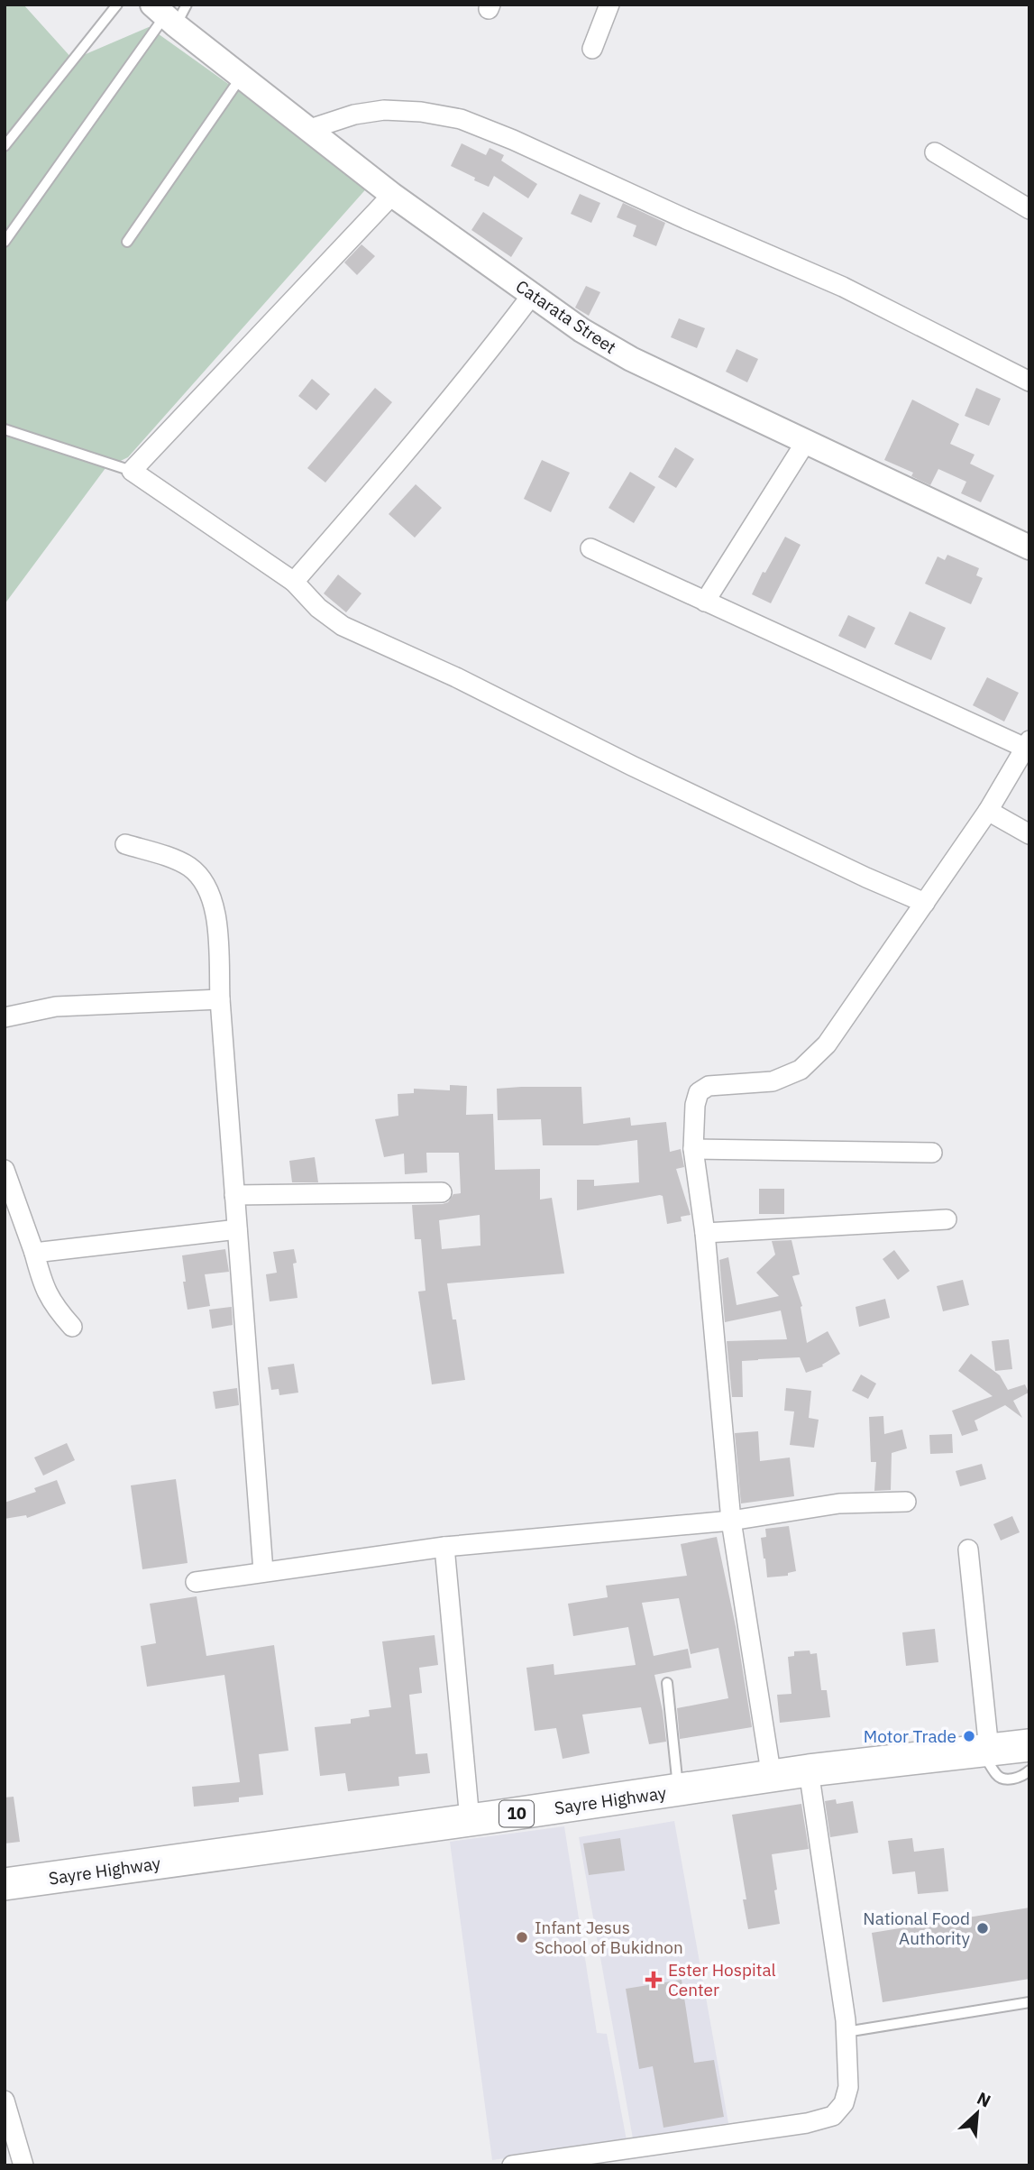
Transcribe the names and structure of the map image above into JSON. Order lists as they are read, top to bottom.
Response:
{
  "streets": {
    "highway": ["Sayre Highway", "10"],
    "street": ["Catarata Street"]
  },
  "places": {
    "other": ["Motor Trade", "National Food Authority", "Infant Jesus School of Bukidnon"],
    "health": ["Ester Hospital Center"]
  },
  "north": "top right"
}
